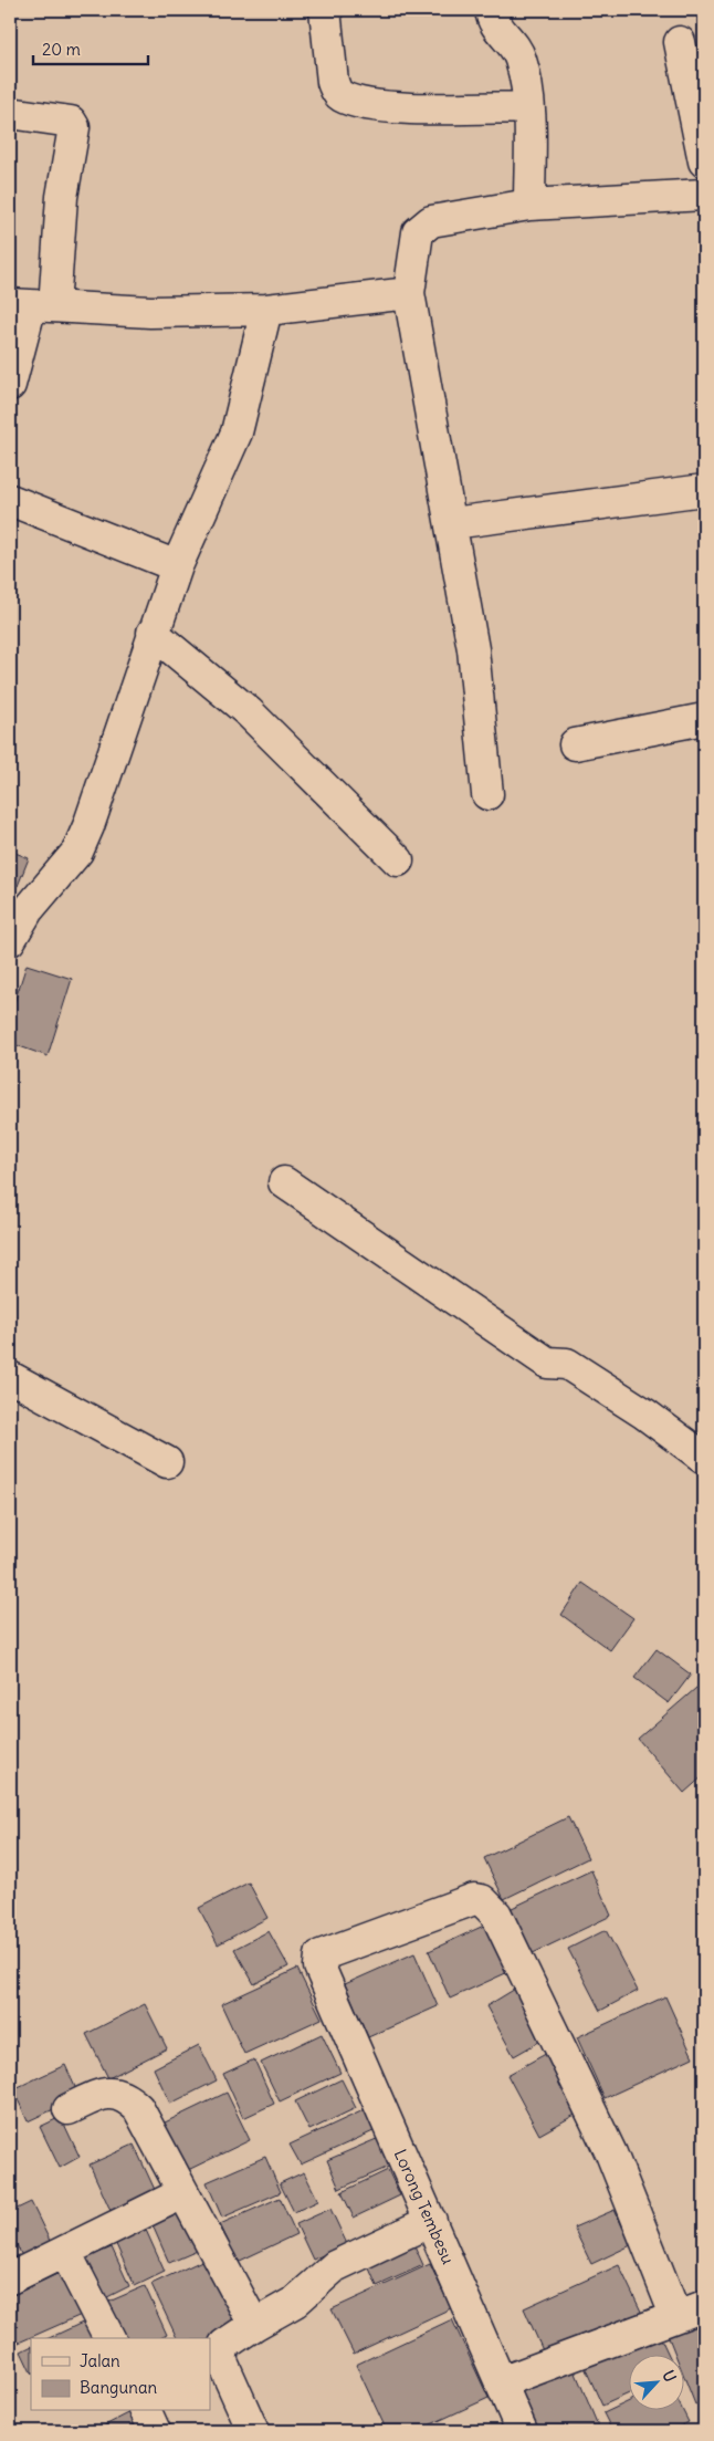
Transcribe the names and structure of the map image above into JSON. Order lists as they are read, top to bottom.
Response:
{
  "streets": {
    "street": ["Lorong Tembesu"]
  },
  "legend": ["Jalan", "Bangunan"],
  "scale_bar": "20 m",
  "north": "top right"
}
